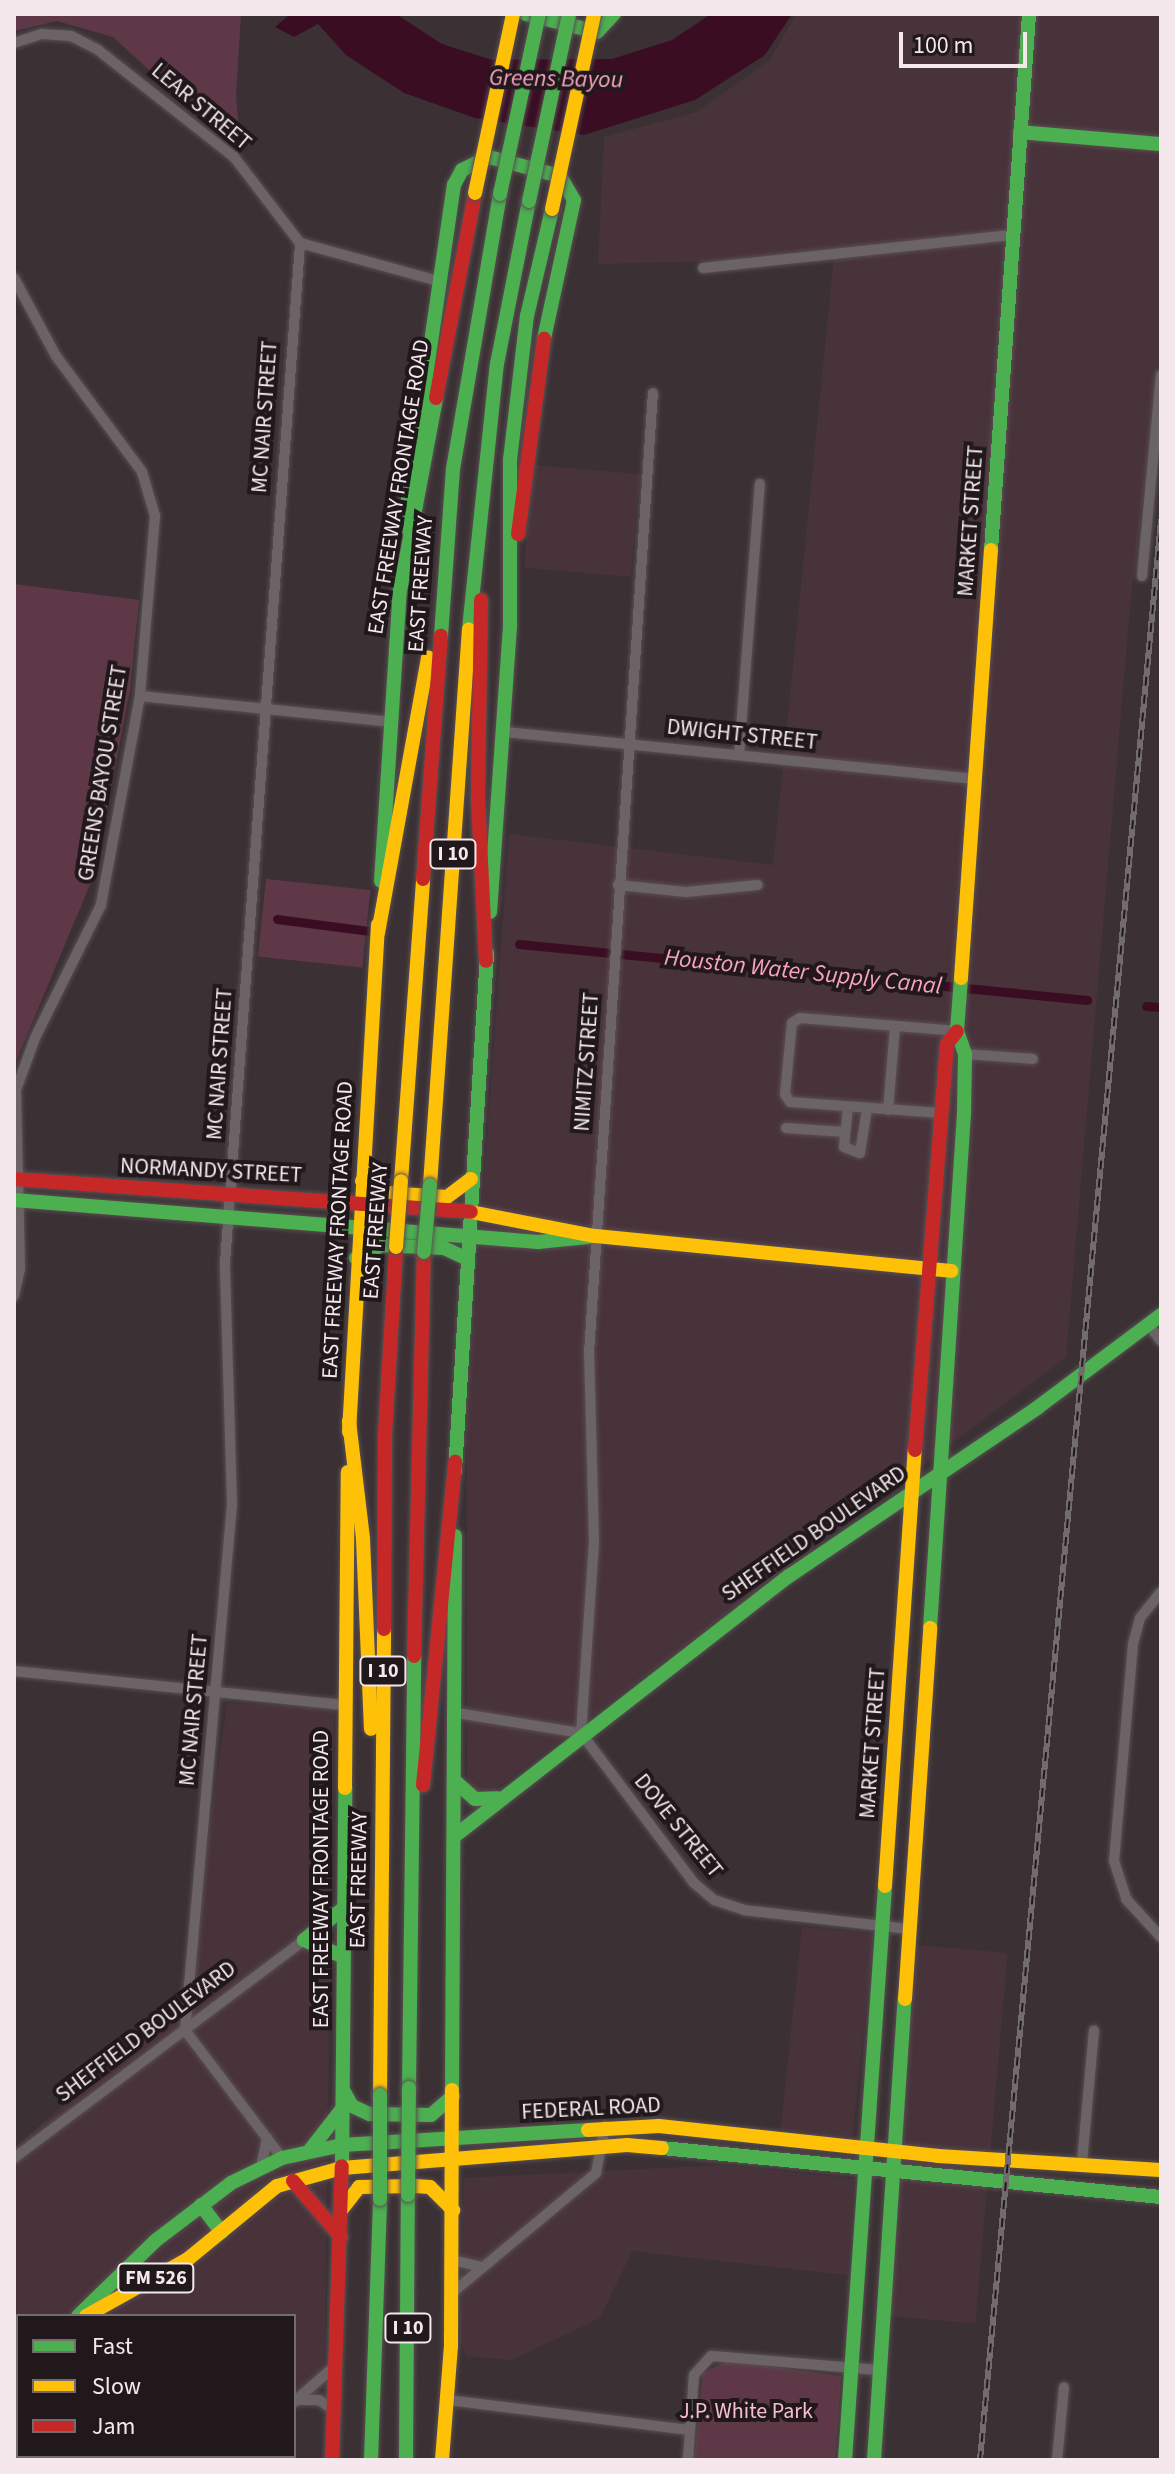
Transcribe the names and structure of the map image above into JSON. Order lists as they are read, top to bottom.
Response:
{
  "streets": {
    "main road": [
      "EAST FREEWAY FRONTAGE ROAD",
      "MARKET STREET",
      "EAST FREEWAY",
      "I 10",
      "NORMANDY STREET",
      "SHEFFIELD BOULEVARD",
      "FEDERAL ROAD",
      "FM 526"
    ],
    "street": [
      "LEAR STREET",
      "MC NAIR STREET",
      "DWIGHT STREET",
      "GREENS BAYOU STREET",
      "NIMITZ STREET",
      "DOVE STREET"
    ]
  },
  "crossings": [
    ["LEAR STREET", "MC NAIR STREET"],
    ["MC NAIR STREET", "NORMANDY STREET"],
    ["MC NAIR STREET", "SHEFFIELD BOULEVARD"],
    ["EAST FREEWAY FRONTAGE ROAD", "NORMANDY STREET"],
    ["EAST FREEWAY FRONTAGE ROAD", "SHEFFIELD BOULEVARD"],
    ["EAST FREEWAY FRONTAGE ROAD", "FEDERAL ROAD"],
    ["MARKET STREET", "DWIGHT STREET"],
    ["MARKET STREET", "NORMANDY STREET"],
    ["MARKET STREET", "SHEFFIELD BOULEVARD"],
    ["MARKET STREET", "DOVE STREET"],
    ["MARKET STREET", "FEDERAL ROAD"],
    ["DWIGHT STREET", "NIMITZ STREET"],
    ["GREENS BAYOU STREET", "NORMANDY STREET"],
    ["NIMITZ STREET", "NORMANDY STREET"],
    ["NIMITZ STREET", "SHEFFIELD BOULEVARD"],
    ["NIMITZ STREET", "DOVE STREET"],
    ["SHEFFIELD BOULEVARD", "DOVE STREET"]
  ],
  "water": ["Greens Bayou", "Houston Water Supply Canal"],
  "parks": ["J.P. White Park"],
  "legend": ["Fast", "Slow", "Jam"],
  "scale_bar": "100 m"
}
